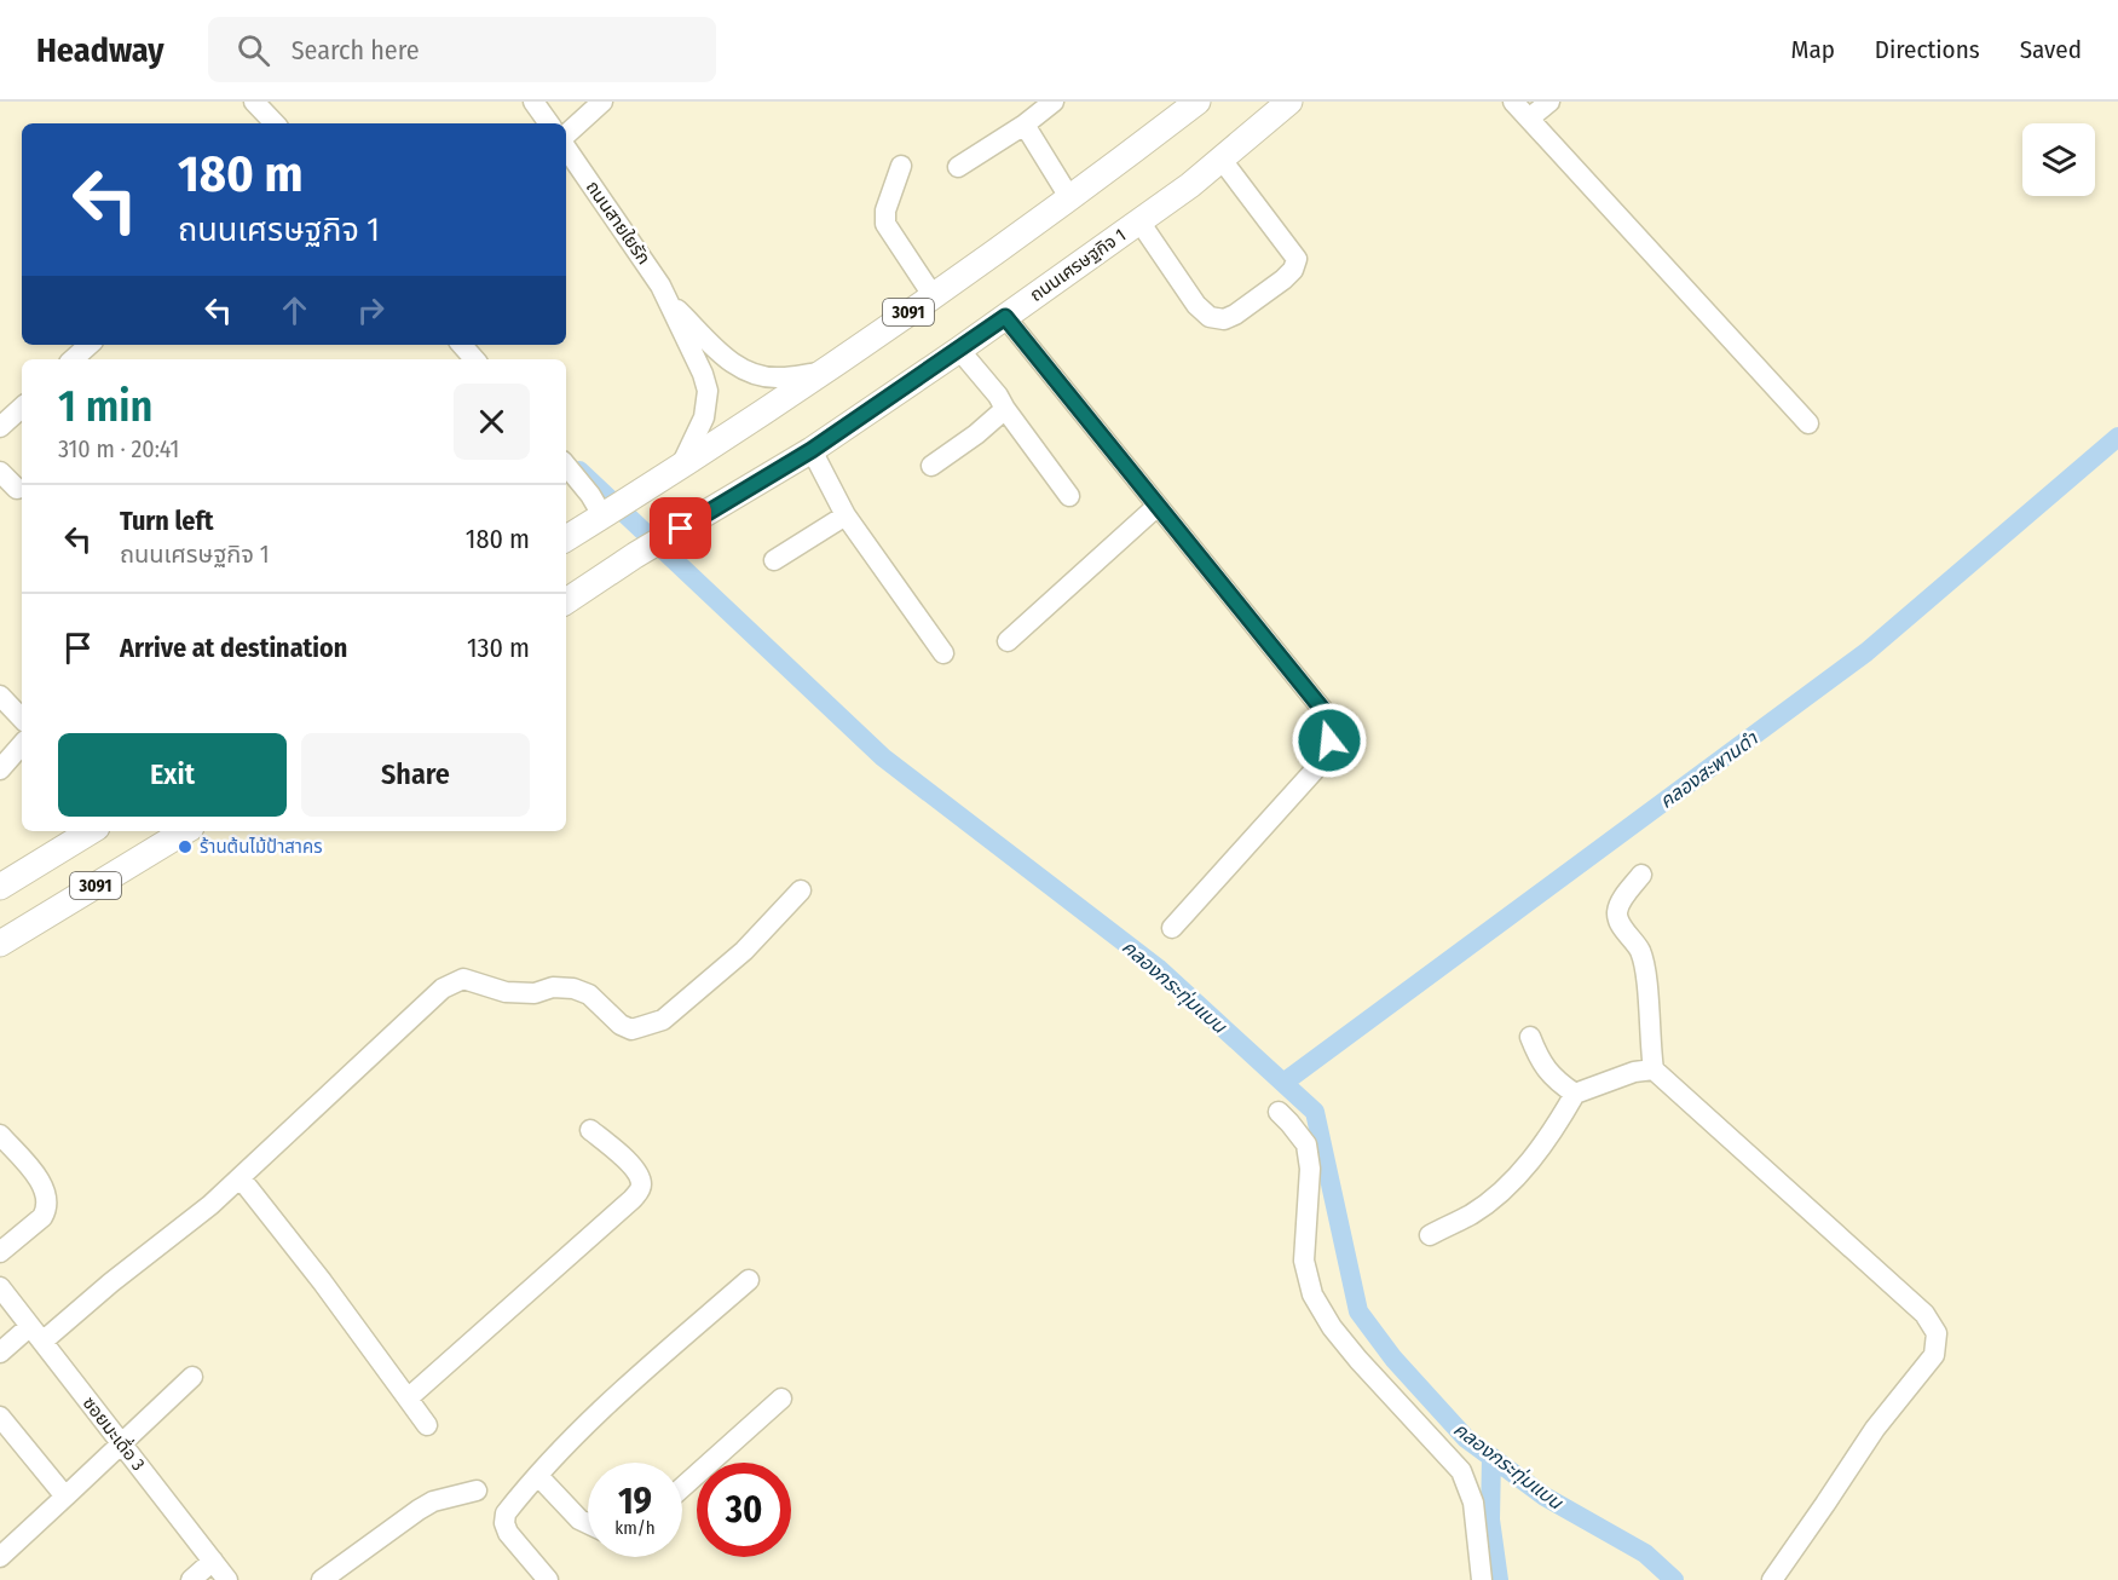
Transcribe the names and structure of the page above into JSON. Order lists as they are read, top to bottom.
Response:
{
  "streets": {
    "main road": ["ถนนเศรษฐกิจ 1", "3091"],
    "street": ["ถนนสายใยรัก", "ซอยมะเดื่อ 3"]
  },
  "crossings": [
    ["ถนนสายใยรัก", "3091"]
  ],
  "water": ["คลองสะพานดำ", "คลองกระทุ่มแบน"],
  "places": ["ร้านต้นไม้ป้าสาคร"],
  "page": {
    "header": "Headway",
    "search": "Search here",
    "nav": ["Map", "Directions", "Saved"],
    "turn": ["180 m", "ถนนเศรษฐกิจ 1"],
    "heading": ["1 min", "310 m · 20:41"],
    "list": [
      {
        "name": "Turn left",
        "note": "ถนนเศรษฐกิจ 1",
        "value": "180 m"
      },
      {
        "name": "Arrive at destination",
        "value": "130 m"
      }
    ],
    "buttons": ["Exit", "Share"],
    "speed": "19 km/h",
    "limit": "30"
  }
}
